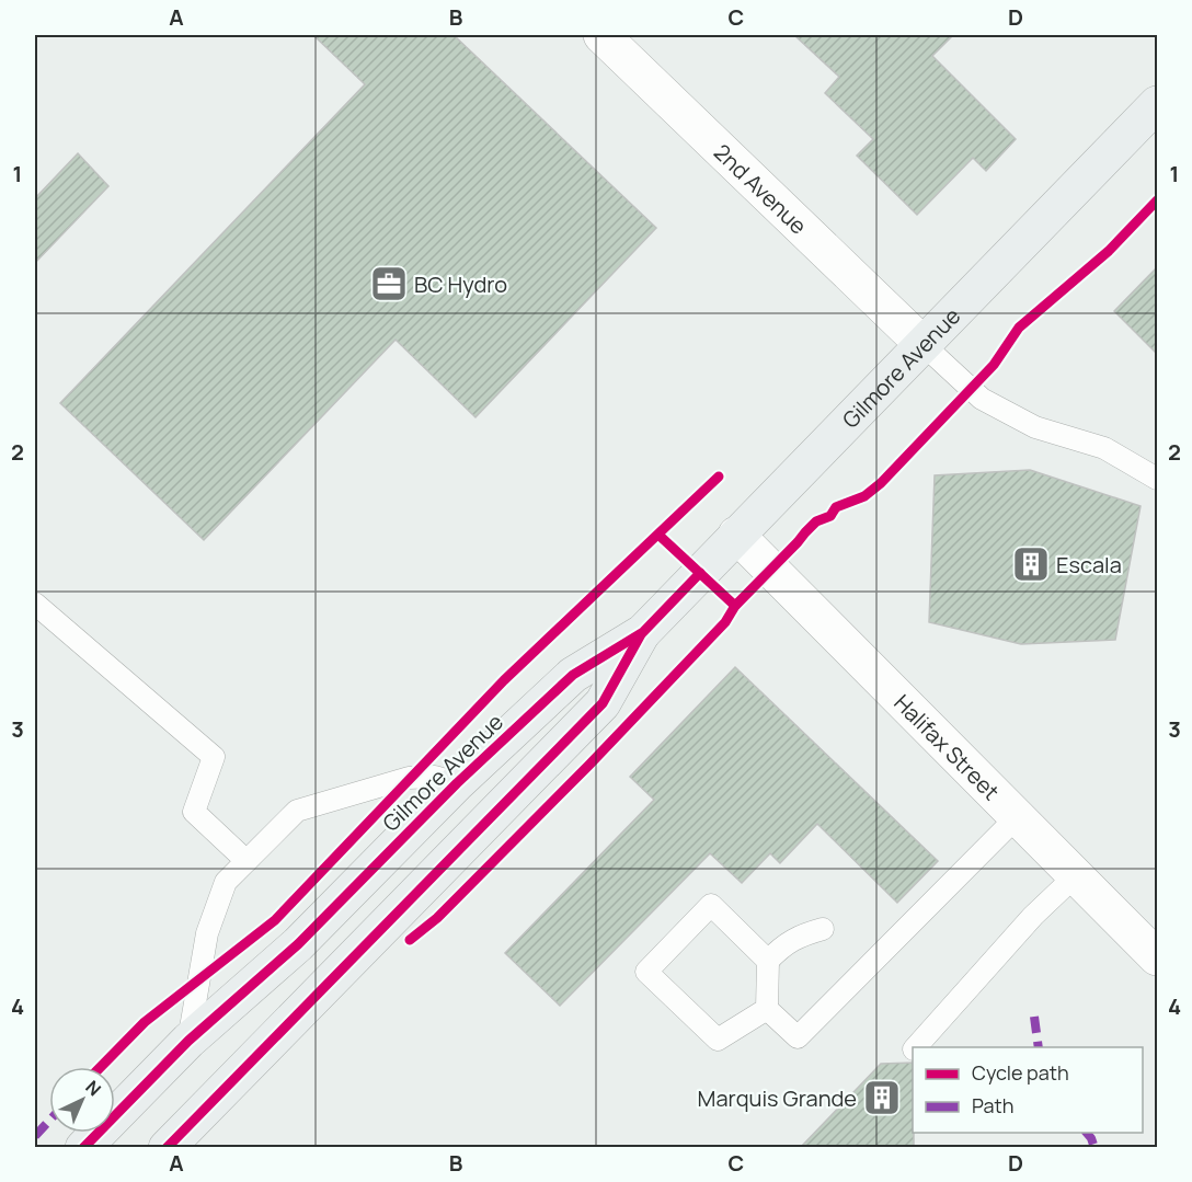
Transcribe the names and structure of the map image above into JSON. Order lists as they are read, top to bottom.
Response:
{
  "streets": {
    "street": ["2nd Avenue", "Gilmore Avenue", "Halifax Street"]
  },
  "crossings": [
    ["2nd Avenue", "Gilmore Avenue"],
    ["Gilmore Avenue", "Halifax Street"]
  ],
  "places": {
    "office": ["BC Hydro"],
    "building": ["Escala", "Marquis Grande"]
  },
  "legend": ["Cycle path", "Path"],
  "north": "top right",
  "grid": {
    "columns": [
      "A",
      "B",
      "C",
      "D"
    ],
    "rows": [
      "1",
      "2",
      "3",
      "4"
    ]
  }
}
